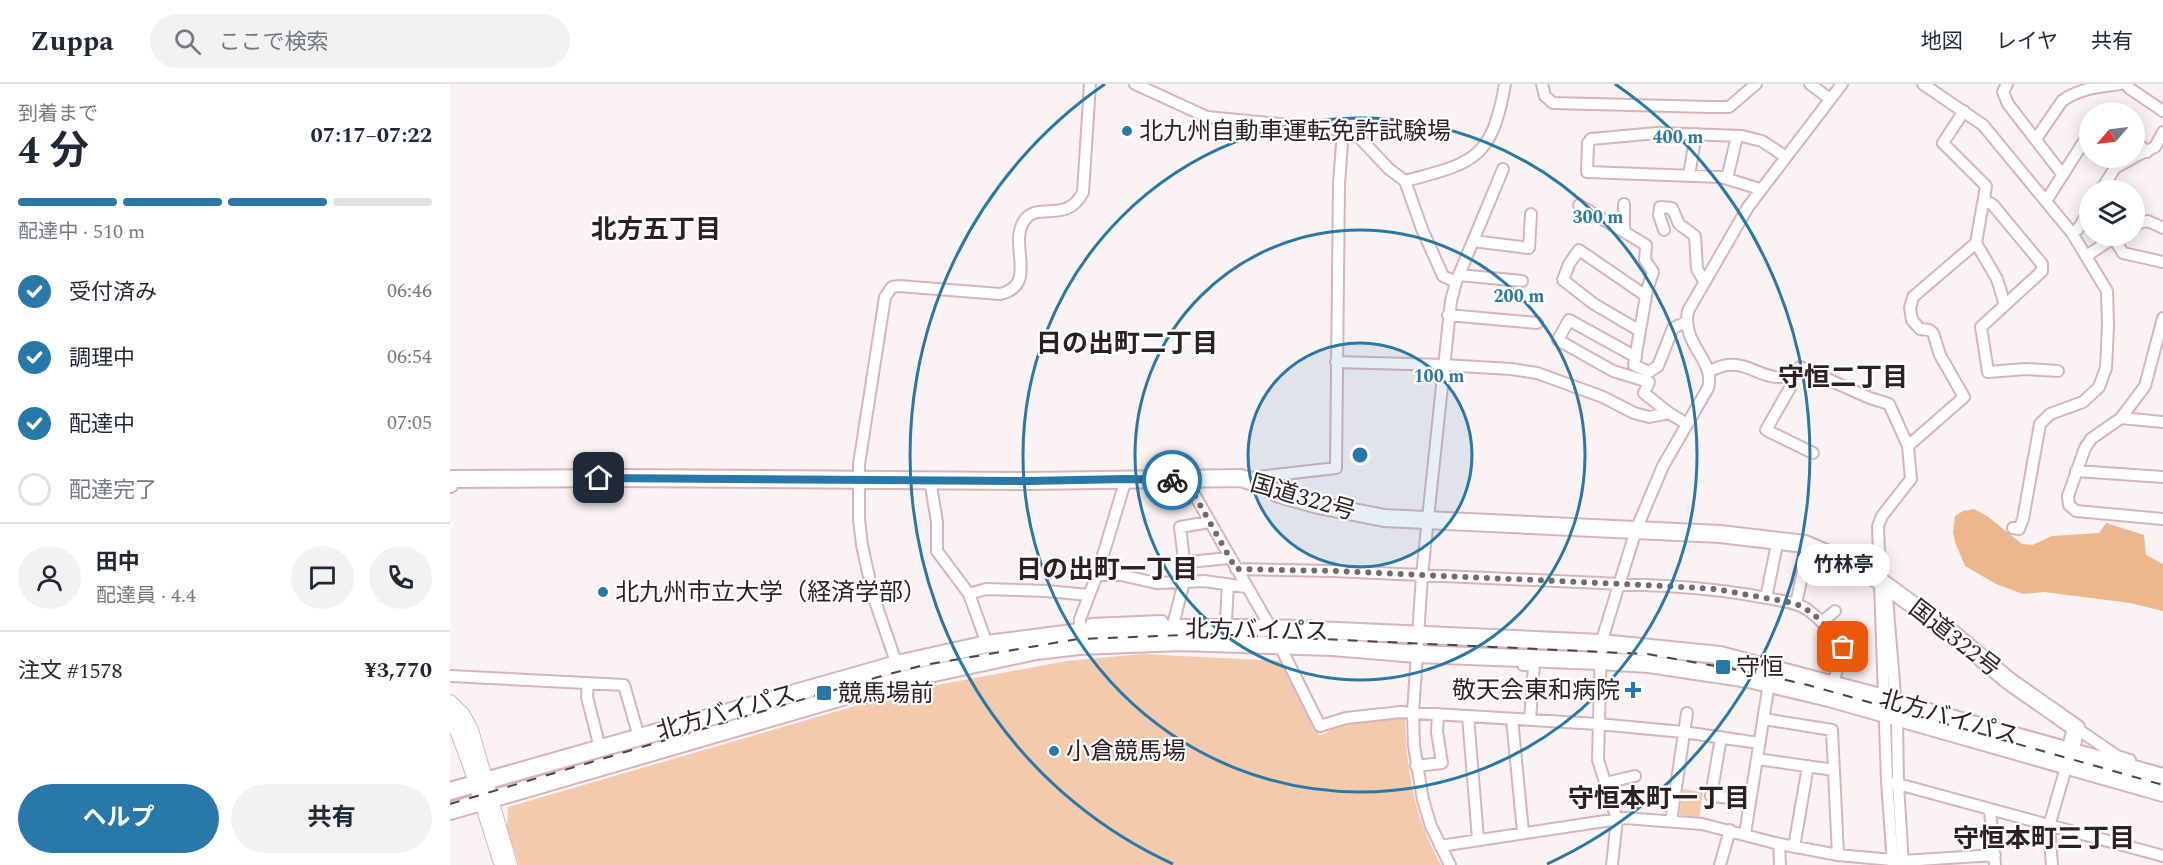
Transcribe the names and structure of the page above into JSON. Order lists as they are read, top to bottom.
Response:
{
  "streets": {
    "highway": ["国道322号", "北方バイパス"]
  },
  "districts": [
    "北方五丁目",
    "日の出町二丁目",
    "守恒二丁目",
    "日の出町一丁目",
    "守恒本町一丁目",
    "守恒本町三丁目"
  ],
  "places": {
    "other": [
      "北九州自動車運転免許試験場",
      "北九州市立大学（経済学部）",
      "竹林亭",
      "小倉競馬場"
    ],
    "transit": ["守恒", "競馬場前"],
    "health": ["敬天会東和病院"]
  },
  "north": "bottom left",
  "page": {
    "header": "Zuppa",
    "search": "ここで検索",
    "nav": ["地図", "レイヤ", "共有"],
    "heading": ["4 分", "到着まで", "07:17–07:22"],
    "panel": [
      "田中",
      "配達員 · 4.4",
      "注文 #1578",
      "¥3,770"
    ],
    "bar": "配達中 · 510 m",
    "list": [
      ["受付済み", "06:46"],
      ["調理中", "06:54"],
      ["配達中", "07:05"],
      "配達完了"
    ],
    "bubble": "竹林亭",
    "buttons": ["ヘルプ", "共有"]
  },
  "rings": [
    "400 m",
    "300 m",
    "200 m",
    "100 m"
  ]
}
